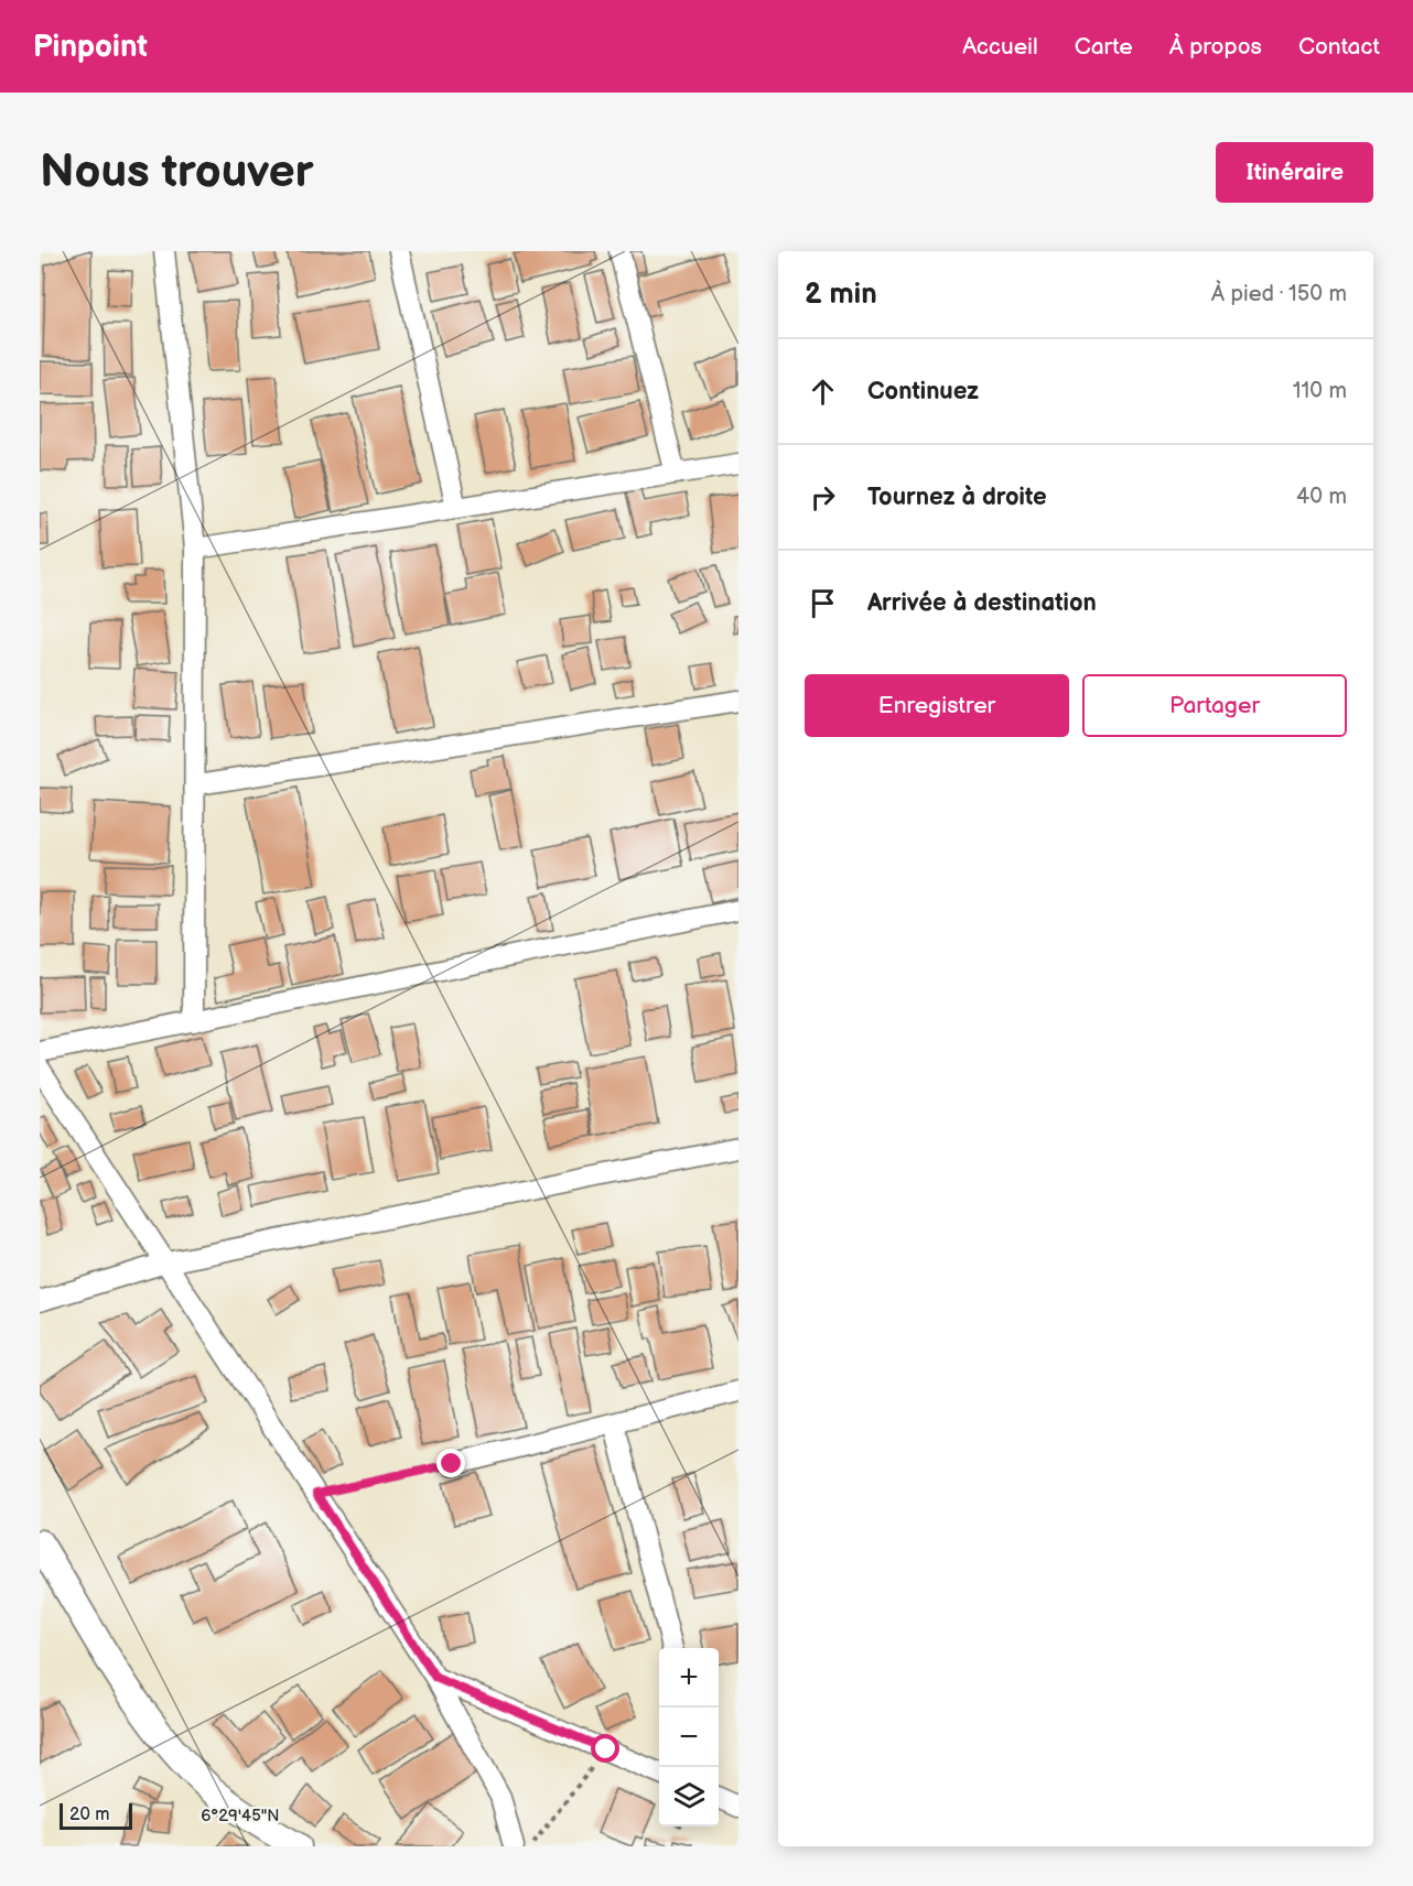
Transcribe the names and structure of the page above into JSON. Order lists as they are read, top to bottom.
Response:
{
  "scale_bar": "20 m",
  "page": {
    "header": "Pinpoint",
    "nav": [
      "Accueil",
      "Carte",
      "À propos",
      "Contact"
    ],
    "buttons": [
      "Itinéraire",
      ["Enregistrer", "Partager"]
    ],
    "title": "Nous trouver",
    "heading": ["2 min", "À pied · 150 m"],
    "list": [
      ["Continuez", "110 m"],
      ["Tournez à droite", "40 m"],
      "Arrivée à destination"
    ],
    "map_buttons": ["+", "−"],
    "scale": "20 m"
  },
  "coordinates": ["6°29'45\"N"]
}
